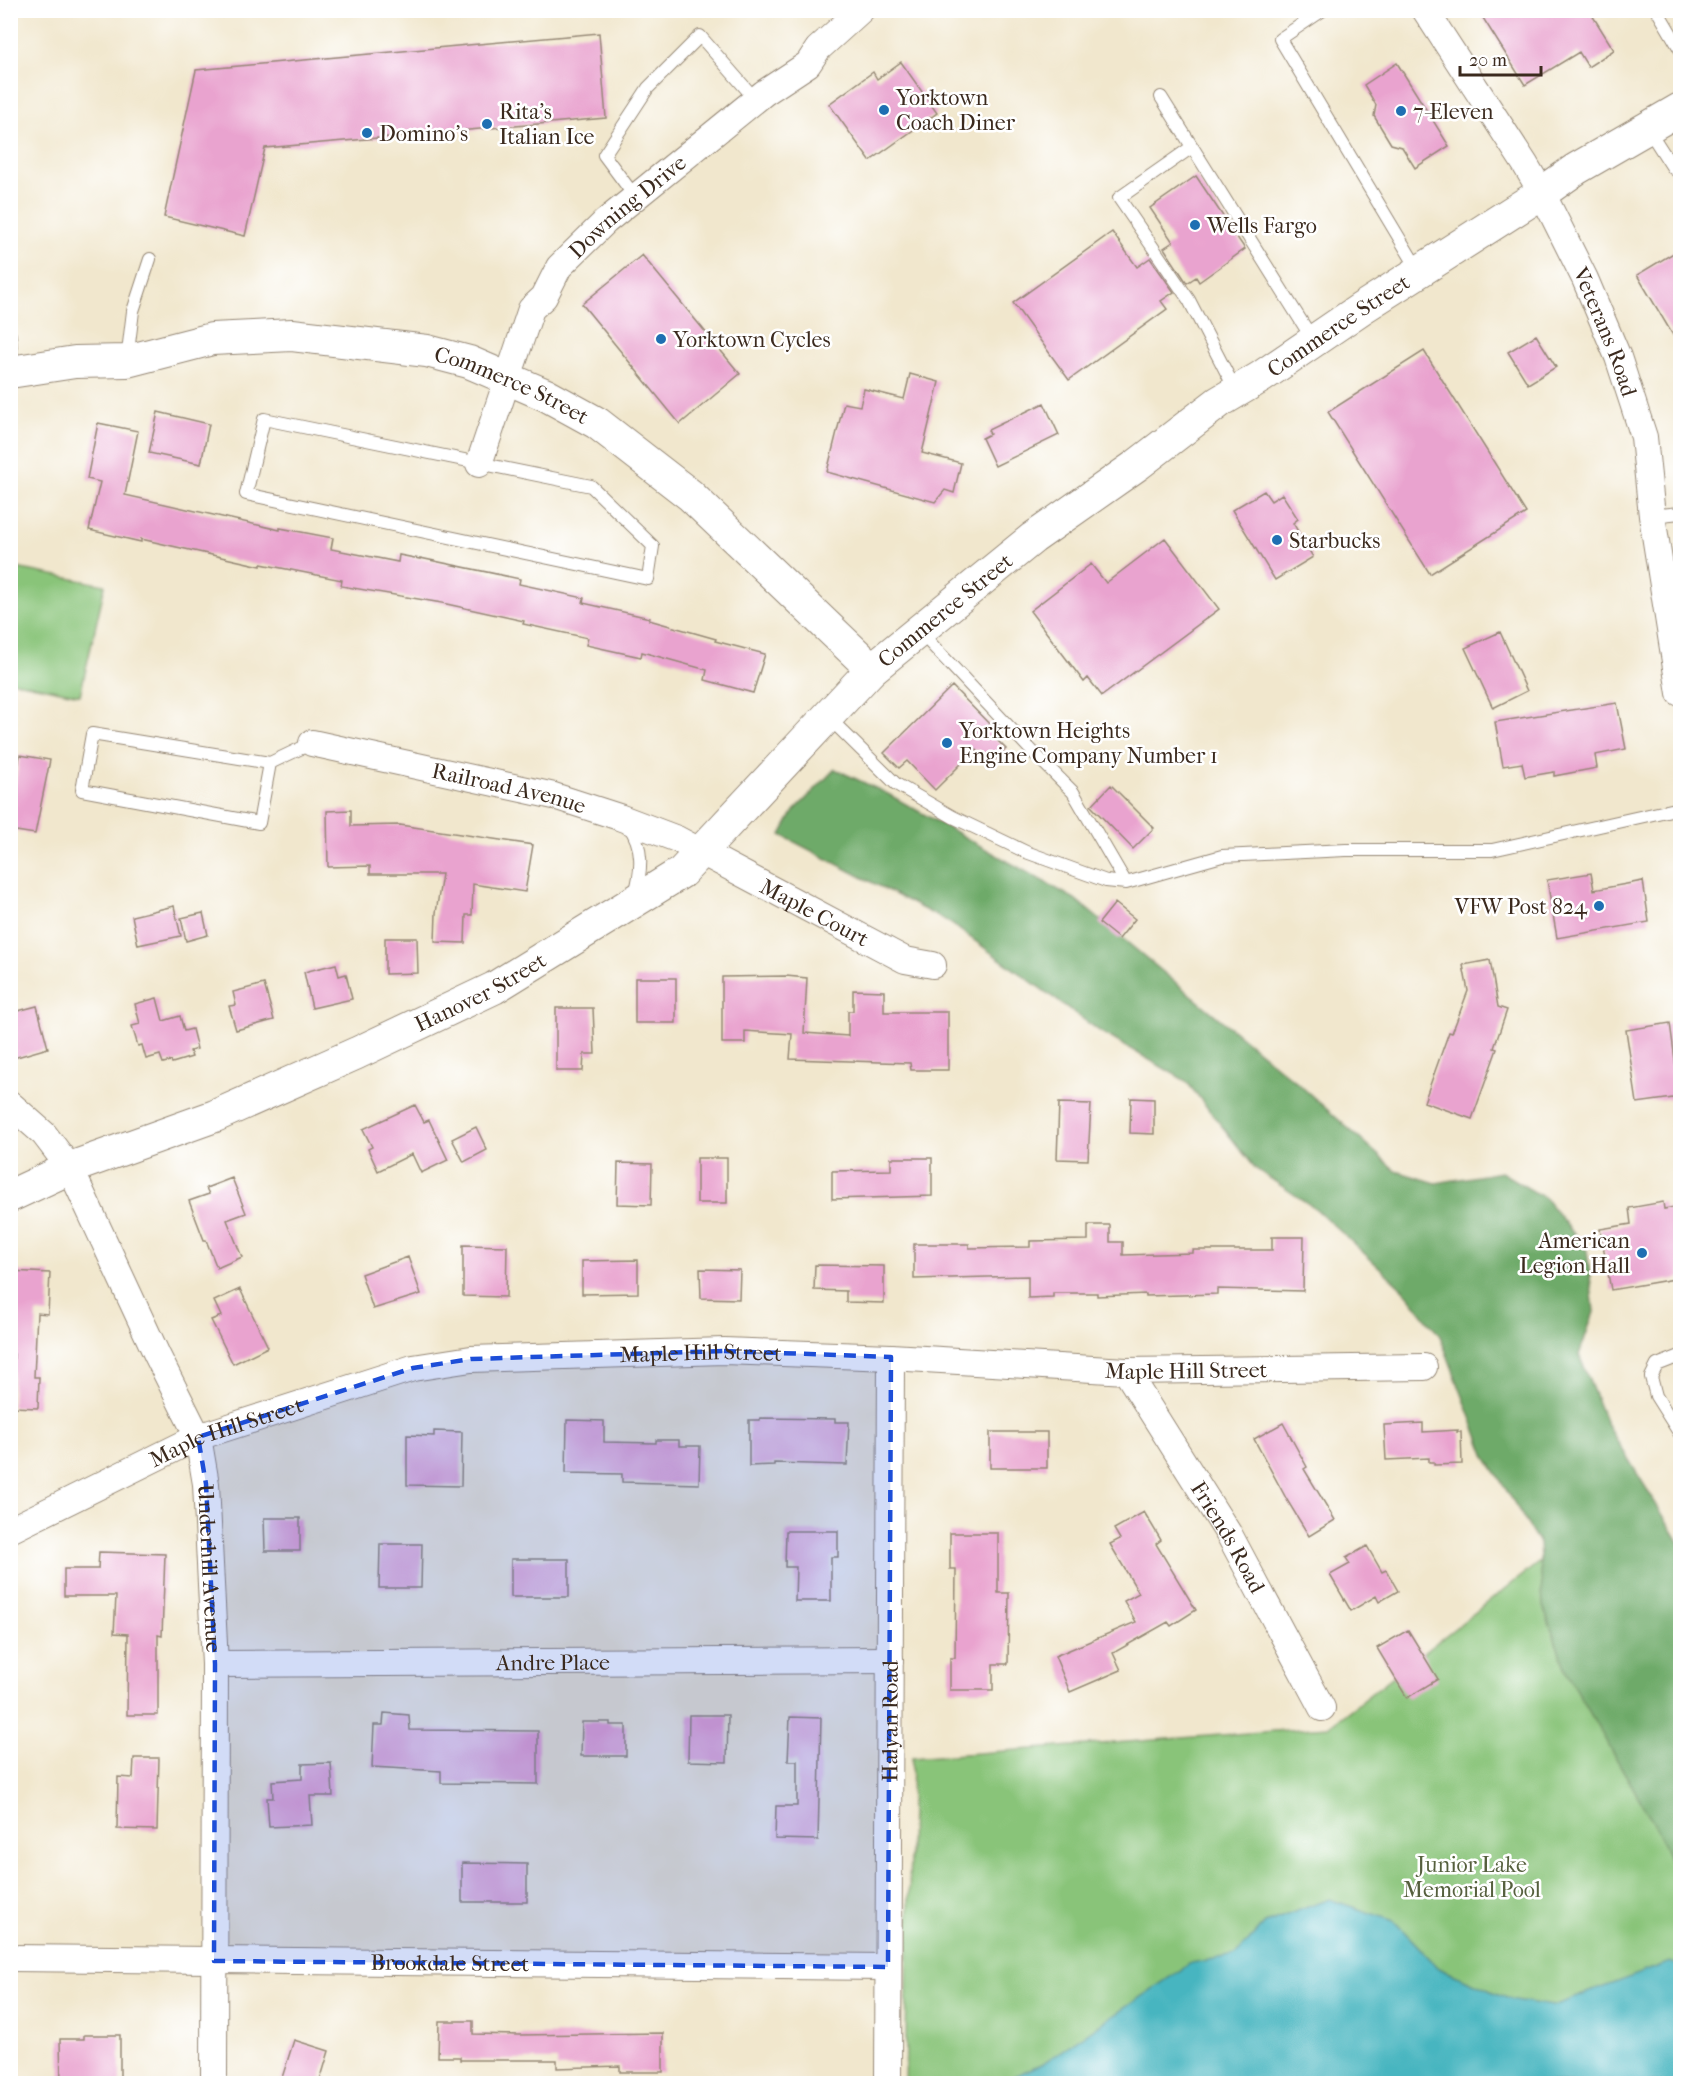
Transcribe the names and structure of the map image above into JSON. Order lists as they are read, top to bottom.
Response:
{
  "streets": {
    "street": [
      "Downing Drive",
      "Commerce Street",
      "Veterans Road",
      "Railroad Avenue",
      "Maple Court",
      "Hanover Street",
      "Maple Hill Street",
      "Friends Road",
      "Underhill Avenue",
      "Andre Place",
      "Halyan Road",
      "Brookdale Street"
    ]
  },
  "crossings": [
    ["Downing Drive", "Commerce Street"],
    ["Commerce Street", "Veterans Road"],
    ["Commerce Street", "Hanover Street"],
    ["Railroad Avenue", "Maple Court"],
    ["Railroad Avenue", "Hanover Street"],
    ["Maple Court", "Hanover Street"],
    ["Hanover Street", "Underhill Avenue"],
    ["Maple Hill Street", "Friends Road"],
    ["Maple Hill Street", "Underhill Avenue"],
    ["Maple Hill Street", "Halyan Road"],
    ["Underhill Avenue", "Andre Place"],
    ["Underhill Avenue", "Brookdale Street"],
    ["Andre Place", "Halyan Road"],
    ["Halyan Road", "Brookdale Street"]
  ],
  "parks": ["Junior Lake Memorial Pool"],
  "places": [
    "Yorktown Coach Diner",
    "7-Eleven",
    "Rita's Italian Ice",
    "Domino's",
    "Wells Fargo",
    "Yorktown Cycles",
    "Starbucks",
    "Yorktown Heights Engine Company Number 1",
    "VFW Post 824",
    "American Legion Hall"
  ],
  "scale_bar": "20 m"
}
